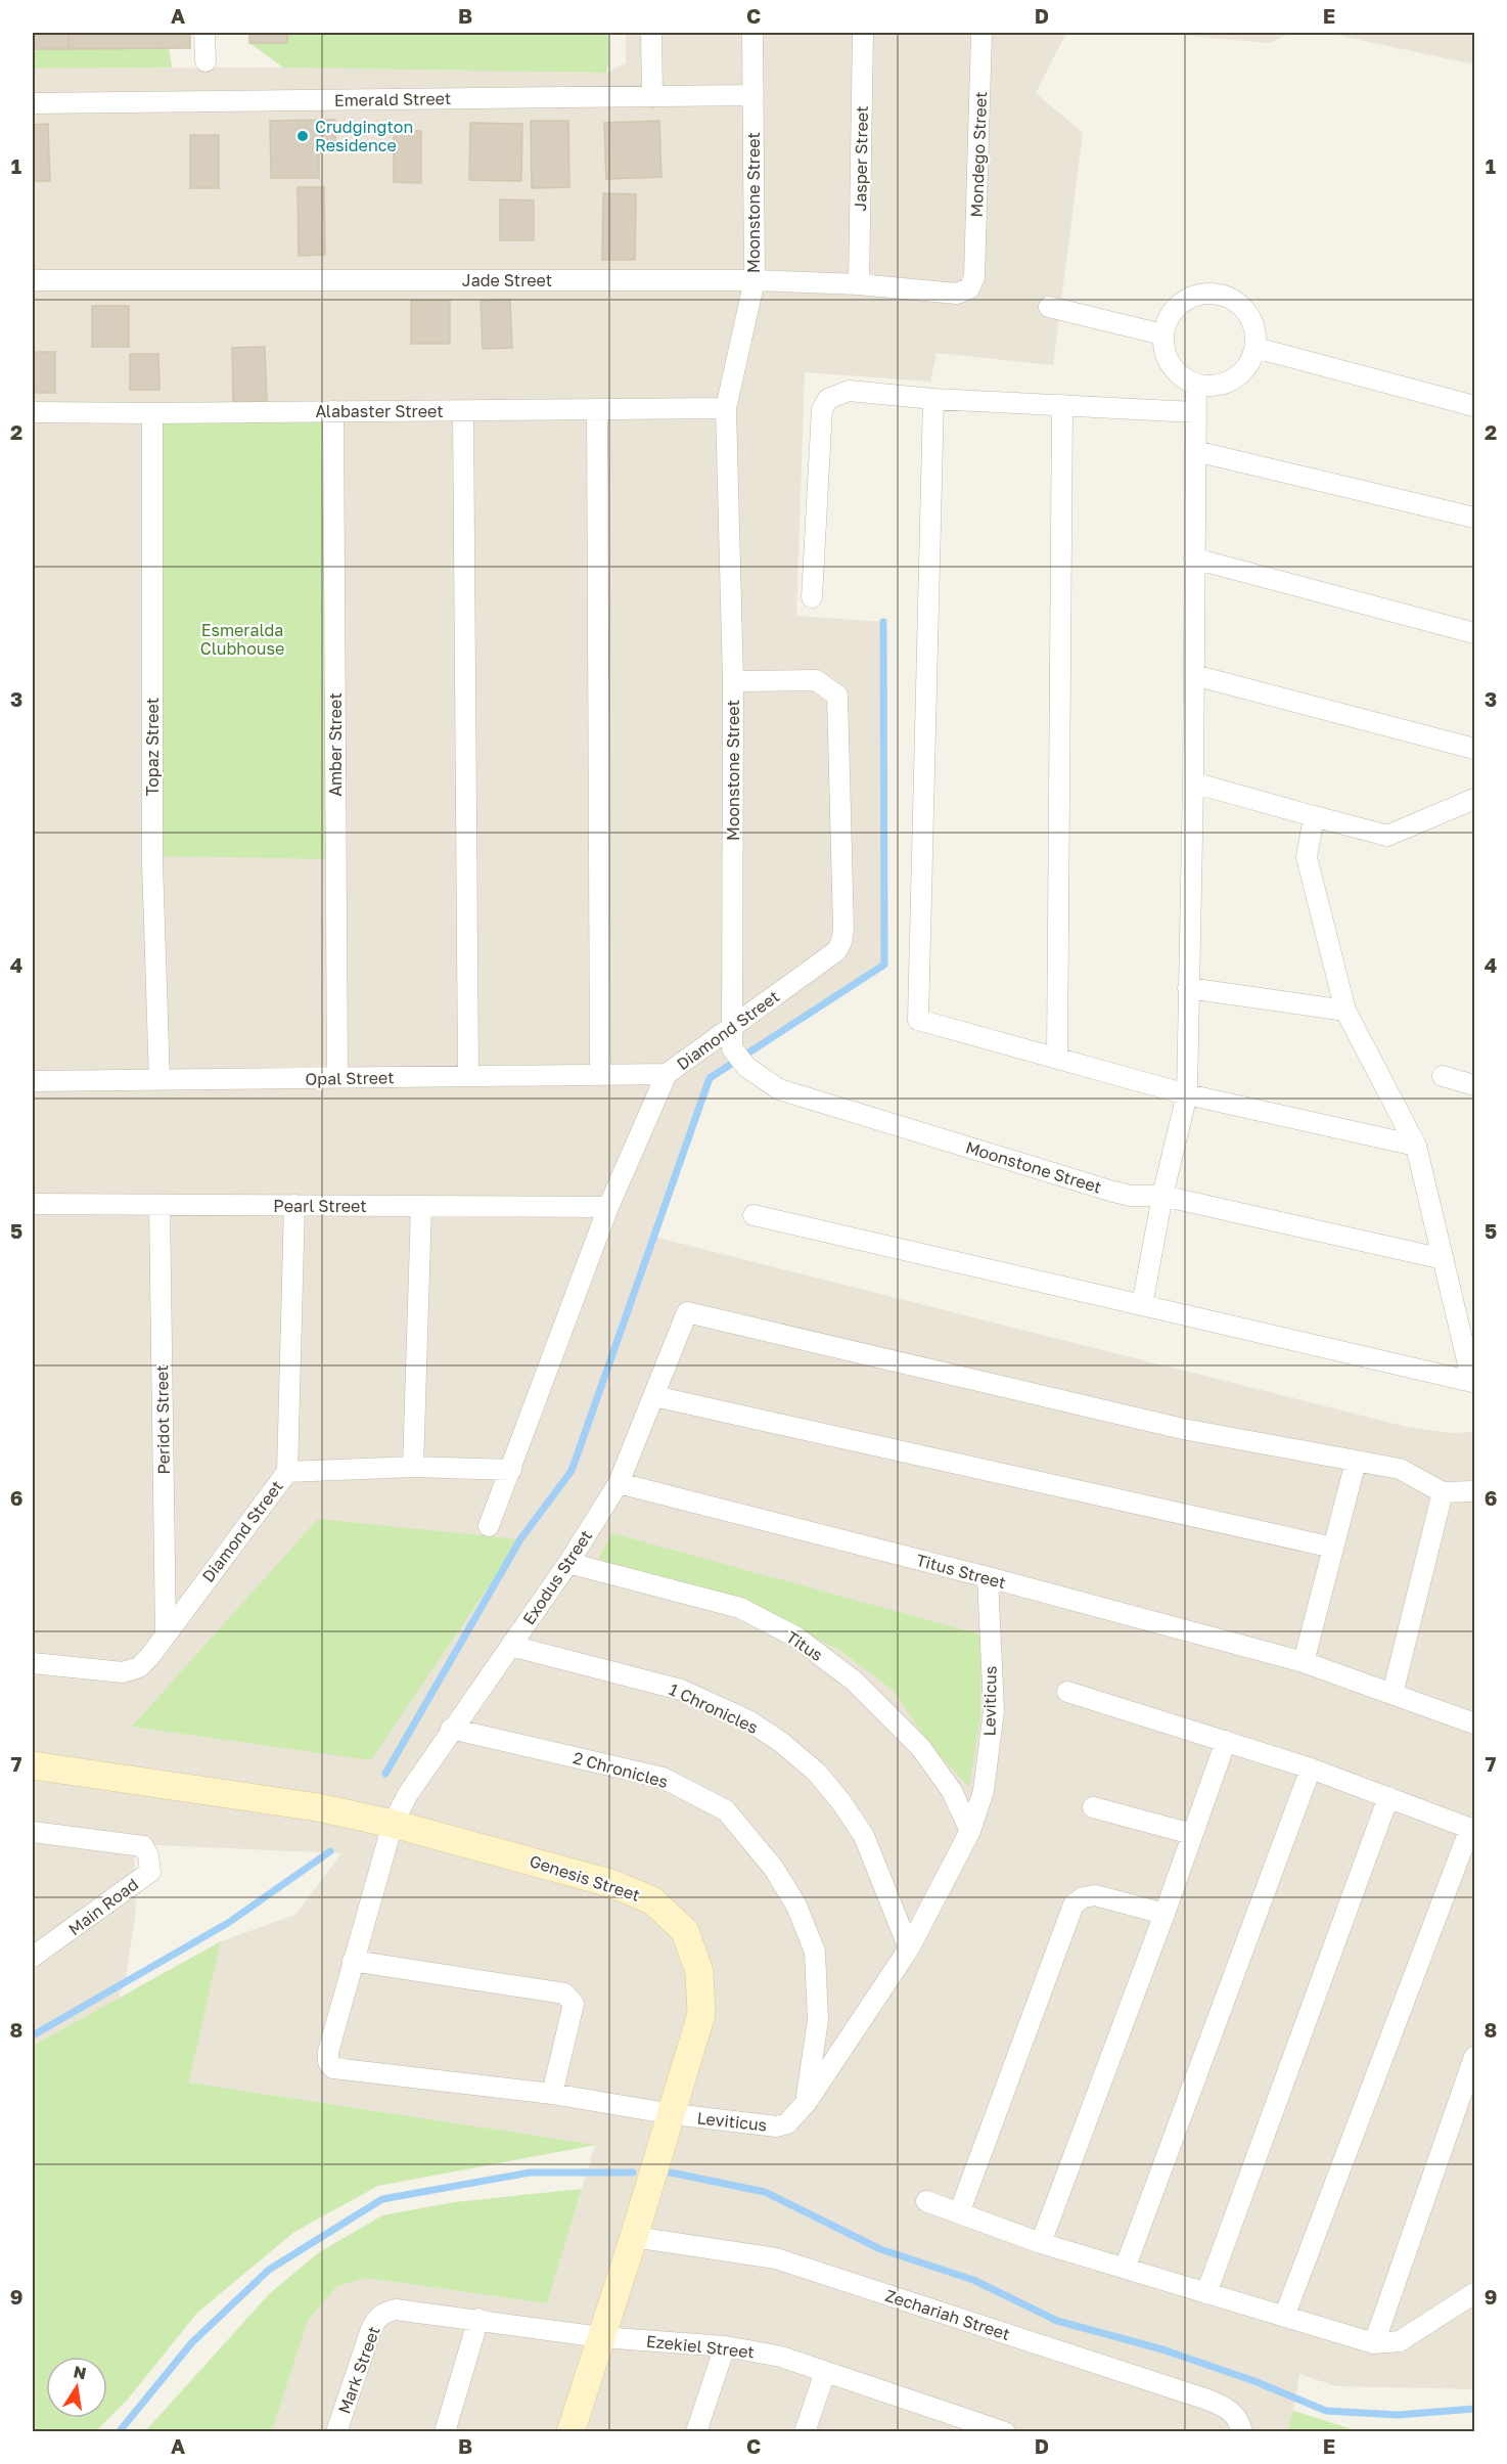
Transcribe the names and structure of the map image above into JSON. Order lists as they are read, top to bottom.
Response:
{
  "streets": {
    "street": [
      "Emerald Street",
      "Mondego Street",
      "Jasper Street",
      "Moonstone Street",
      "Jade Street",
      "Alabaster Street",
      "Amber Street",
      "Topaz Street",
      "Diamond Street",
      "Opal Street",
      "Pearl Street",
      "Peridot Street",
      "Titus Street",
      "Exodus Street",
      "Titus",
      "Leviticus",
      "1 Chronicles",
      "2 Chronicles",
      "Genesis Street",
      "Main Road",
      "Zechariah Street",
      "Ezekiel Street",
      "Mark Street"
    ]
  },
  "crossings": [
    ["Emerald Street", "Moonstone Street"],
    ["Mondego Street", "Jade Street"],
    ["Jasper Street", "Jade Street"],
    ["Moonstone Street", "Jade Street"],
    ["Moonstone Street", "Alabaster Street"],
    ["Moonstone Street", "Diamond Street"],
    ["Alabaster Street", "Amber Street"],
    ["Alabaster Street", "Topaz Street"],
    ["Amber Street", "Opal Street"],
    ["Topaz Street", "Opal Street"],
    ["Diamond Street", "Opal Street"],
    ["Diamond Street", "Pearl Street"],
    ["Diamond Street", "Peridot Street"],
    ["Pearl Street", "Peridot Street"],
    ["Titus Street", "Exodus Street"],
    ["Titus Street", "Leviticus"],
    ["Exodus Street", "Titus"],
    ["Exodus Street", "Leviticus"],
    ["Exodus Street", "1 Chronicles"],
    ["Exodus Street", "2 Chronicles"],
    ["Exodus Street", "Genesis Street"],
    ["Titus", "Leviticus"],
    ["Leviticus", "1 Chronicles"],
    ["Leviticus", "2 Chronicles"],
    ["Leviticus", "Genesis Street"],
    ["Genesis Street", "Zechariah Street"],
    ["Genesis Street", "Ezekiel Street"],
    ["Ezekiel Street", "Mark Street"]
  ],
  "parks": ["Esmeralda Clubhouse"],
  "places": ["Crudgington Residence"],
  "north": "top",
  "grid": {
    "columns": [
      "A",
      "B",
      "C",
      "D",
      "E"
    ],
    "rows": [
      "1",
      "2",
      "3",
      "4",
      "5",
      "6",
      "7",
      "8",
      "9"
    ]
  }
}
